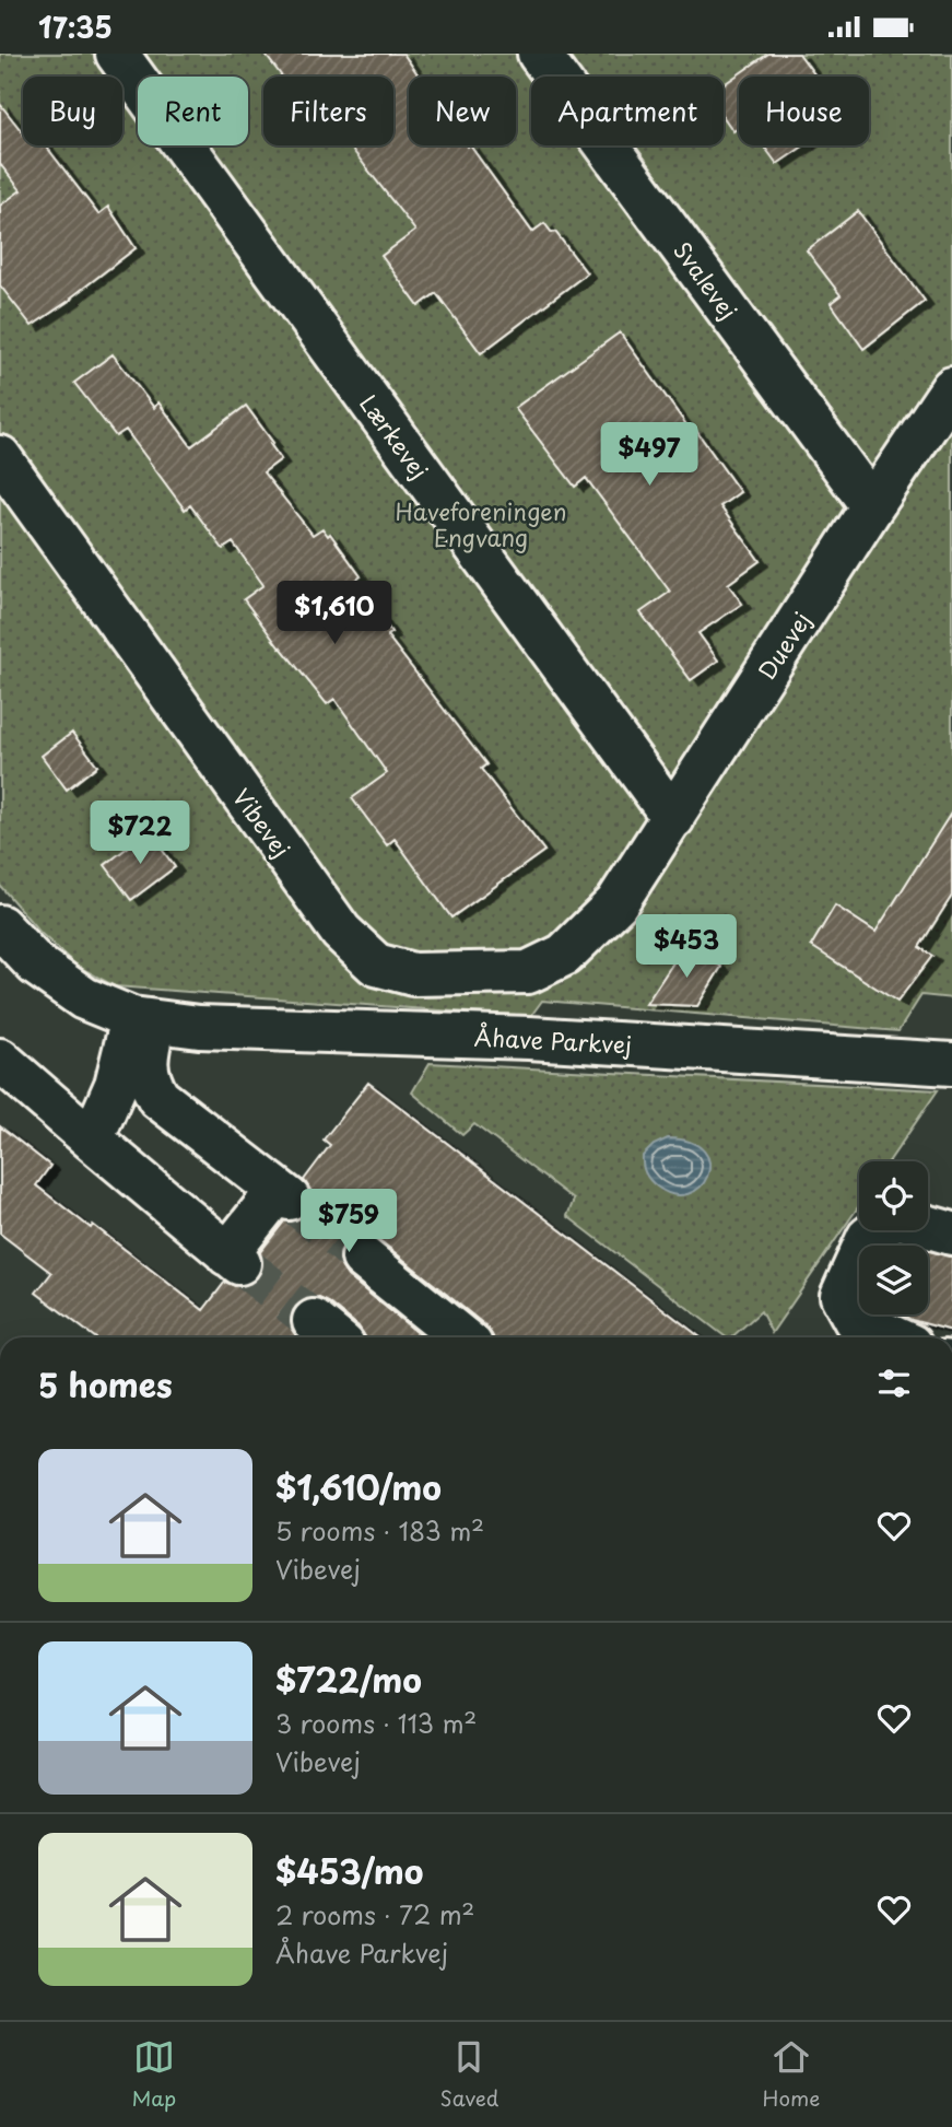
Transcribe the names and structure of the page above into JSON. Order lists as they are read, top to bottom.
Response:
{
  "streets": {
    "street": [
      "Svalevej",
      "Lærkevej",
      "Duevej",
      "Vibevej",
      "Åhave Parkvej"
    ]
  },
  "crossings": [
    ["Svalevej", "Duevej"],
    ["Lærkevej", "Duevej"],
    ["Duevej", "Vibevej"]
  ],
  "parks": ["Haveforeningen Engvang"],
  "page": {
    "status": "17:35",
    "chip": [
      "Buy",
      "Rent",
      "Filters",
      "New",
      "Apartment",
      "House"
    ],
    "price": [
      "$497",
      "$1,610",
      "$722",
      "$453",
      "$759"
    ],
    "heading": "5 homes",
    "list": [
      {
        "name": "$1,610/mo",
        "note": "5 rooms · 183 m² · Vibevej"
      },
      {
        "name": "$722/mo",
        "note": "3 rooms · 113 m² · Vibevej"
      },
      {
        "name": "$453/mo",
        "note": "2 rooms · 72 m² · Åhave Parkvej"
      }
    ],
    "tabs": ["Map", "Saved", "Home"]
  }
}
